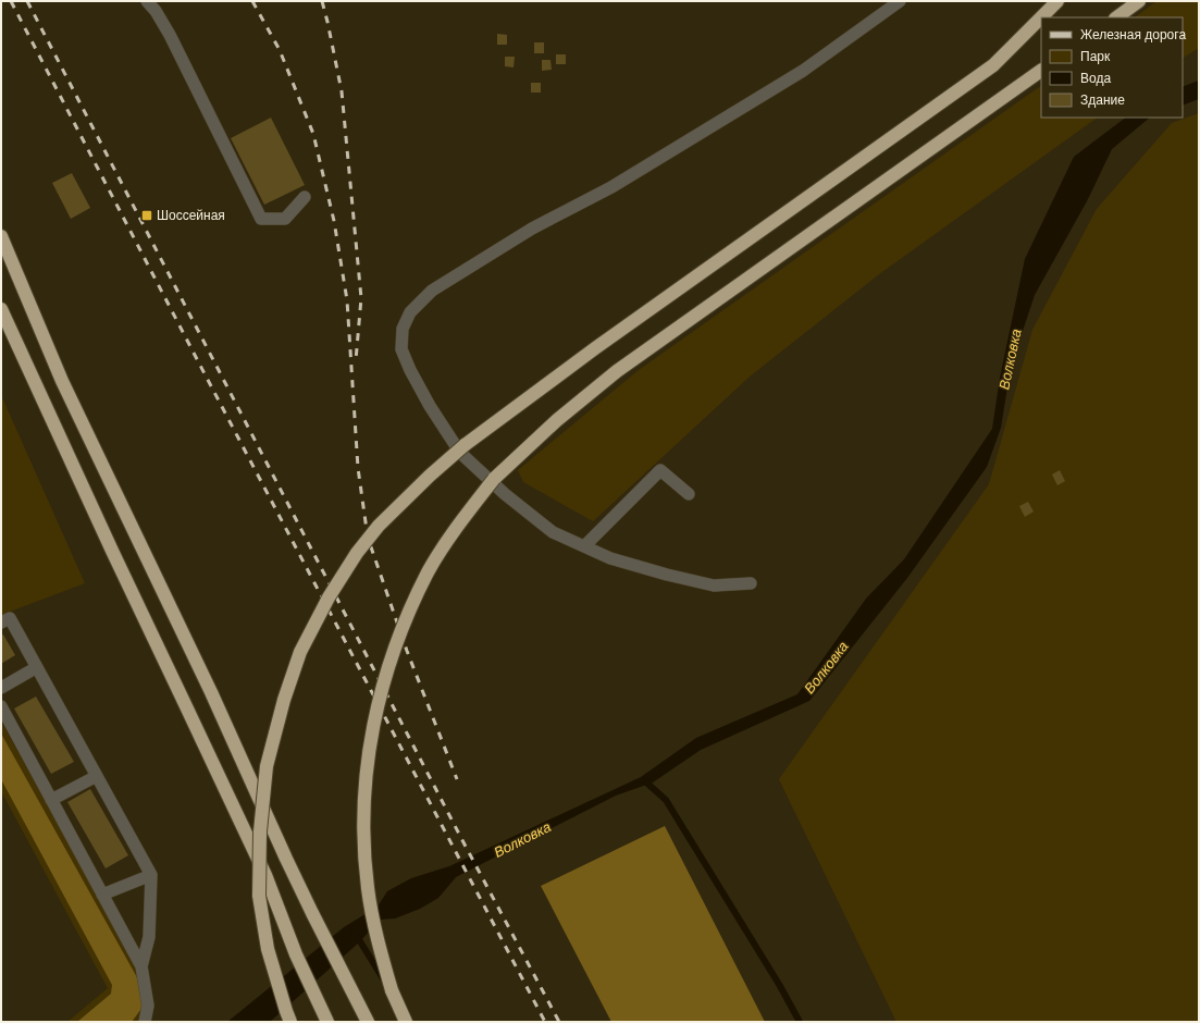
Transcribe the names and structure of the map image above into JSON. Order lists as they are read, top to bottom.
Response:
{
  "water": ["Волковка"],
  "places": {
    "transit": ["Шоссейная"]
  },
  "legend": [
    "Железная дорога",
    "Парк",
    "Вода",
    "Здание"
  ]
}
